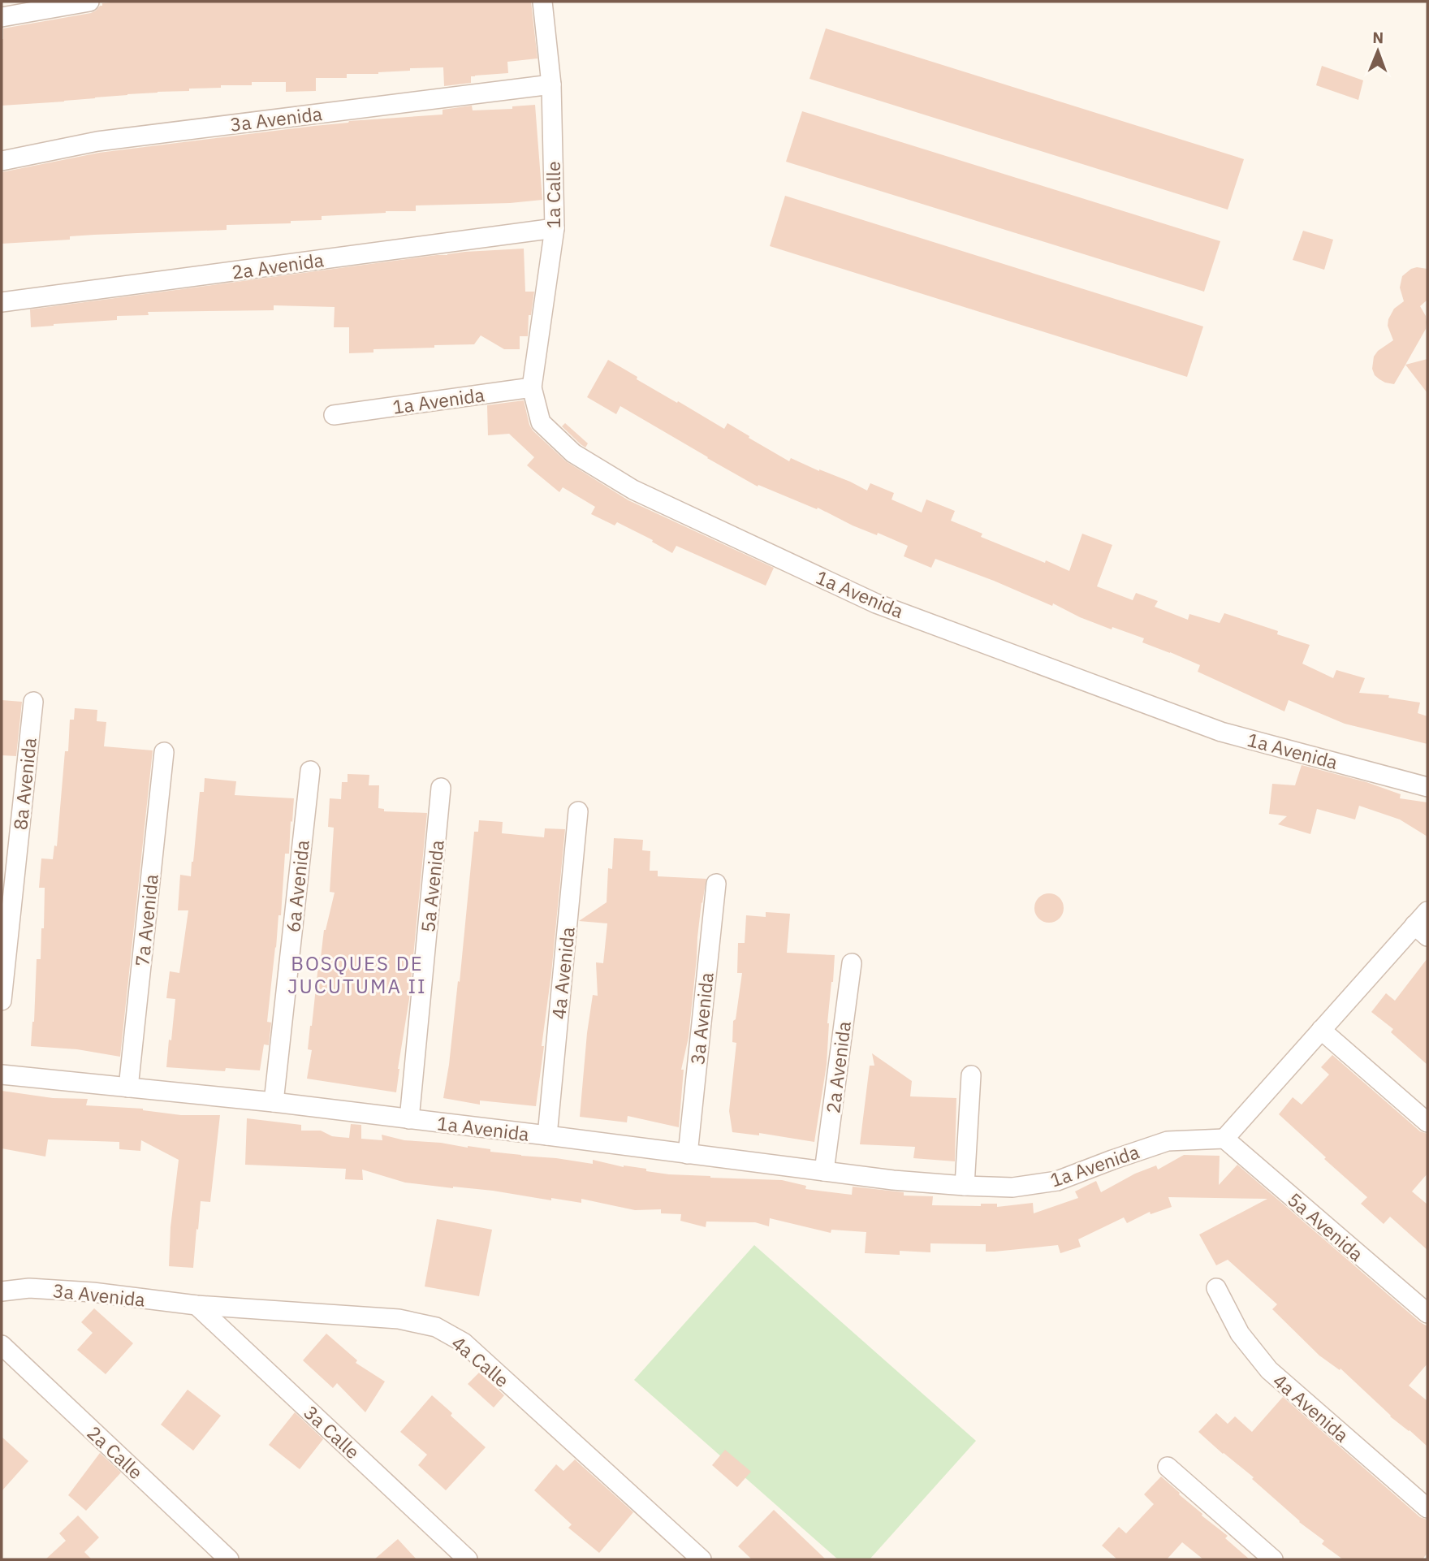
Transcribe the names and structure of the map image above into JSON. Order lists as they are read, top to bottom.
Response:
{
  "streets": {
    "street": [
      "3a Avenida",
      "1a Calle",
      "2a Avenida",
      "1a Avenida",
      "8a Avenida",
      "6a Avenida",
      "5a Avenida",
      "7a Avenida",
      "4a Avenida",
      "4a Calle",
      "3a Calle",
      "2a Calle"
    ]
  },
  "crossings": [
    ["3a Avenida", "1a Calle"],
    ["3a Avenida", "1a Avenida"],
    ["3a Avenida", "4a Calle"],
    ["3a Avenida", "3a Calle"],
    ["1a Calle", "2a Avenida"],
    ["1a Calle", "1a Avenida"],
    ["2a Avenida", "1a Avenida"],
    ["1a Avenida", "6a Avenida"],
    ["1a Avenida", "5a Avenida"],
    ["1a Avenida", "7a Avenida"],
    ["1a Avenida", "4a Avenida"],
    ["4a Calle", "3a Calle"]
  ],
  "districts": ["BOSQUES DE JUCUTUMA II"],
  "north": "top"
}
